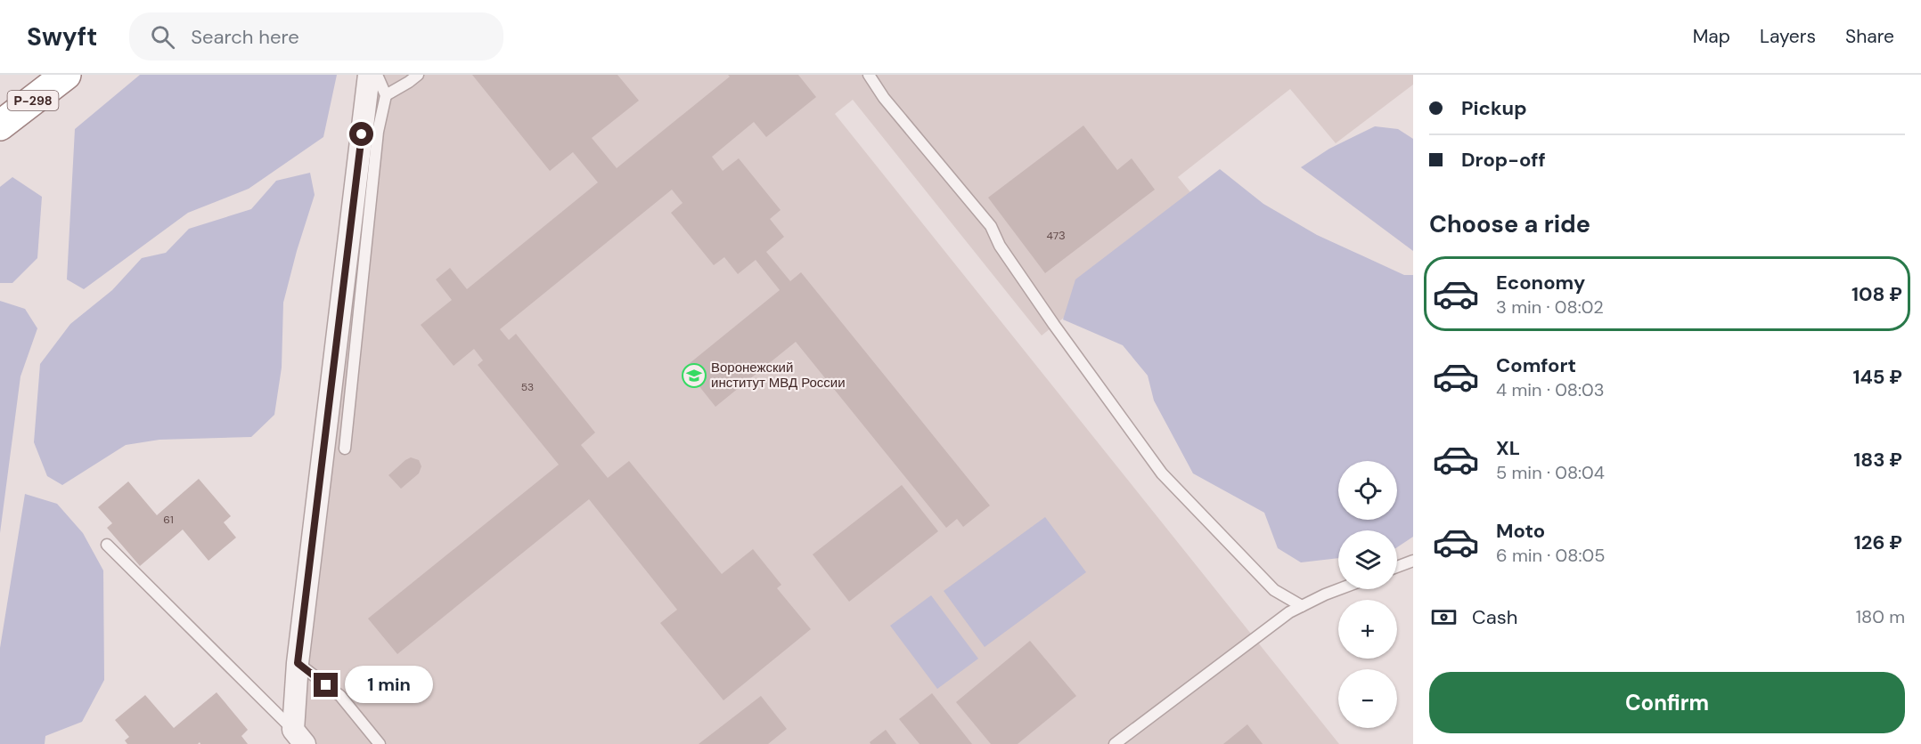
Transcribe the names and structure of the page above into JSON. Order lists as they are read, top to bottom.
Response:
{
  "streets": {
    "highway": ["Р-298"]
  },
  "places": {
    "school or university": ["Воронежский институт МВД России"]
  },
  "house_numbers": ["47З", "53", "61"],
  "page": {
    "header": "Swyft",
    "search": "Search here",
    "nav": ["Map", "Layers", "Share"],
    "banner": ["Pickup", "Drop-off"],
    "heading": "Choose a ride",
    "list": [
      {
        "name": "Economy",
        "note": "3 min · 08:02",
        "value": "108 ₽"
      },
      {
        "name": "Comfort",
        "note": "4 min · 08:03",
        "value": "145 ₽"
      },
      {
        "name": "XL",
        "note": "5 min · 08:04",
        "value": "183 ₽"
      },
      {
        "name": "Moto",
        "note": "6 min · 08:05",
        "value": "126 ₽"
      }
    ],
    "map_buttons": ["+", "−"],
    "pay": ["Cash", "180 m"],
    "buttons": "Confirm",
    "bubble": "1 min"
  }
}
